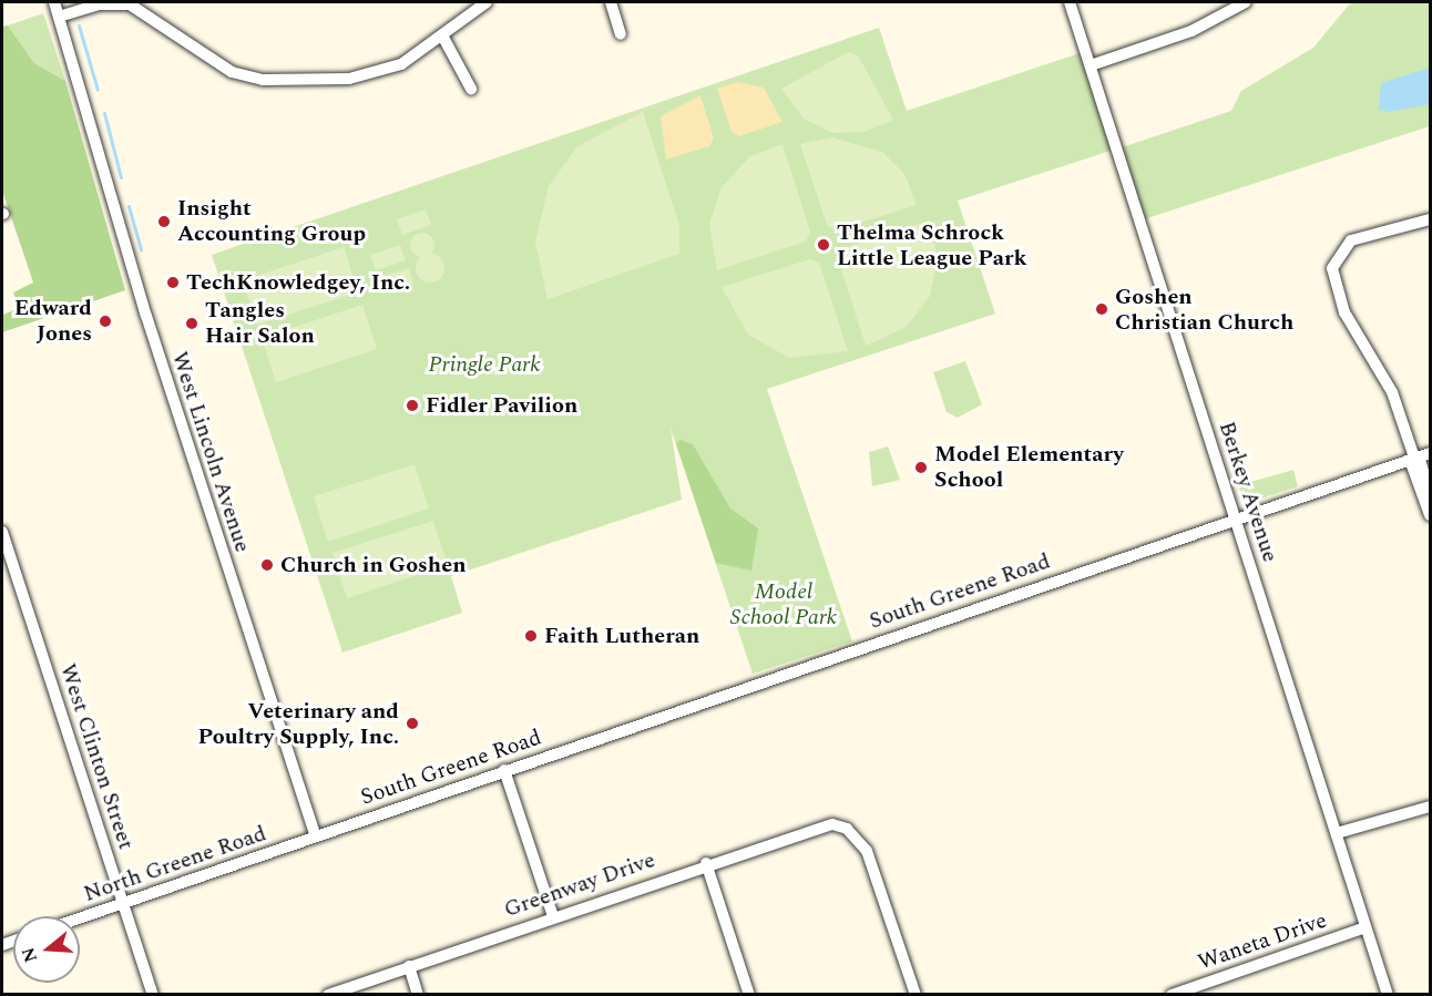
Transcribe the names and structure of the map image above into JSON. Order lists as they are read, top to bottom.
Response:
{
  "streets": {
    "street": [
      "West Lincoln Avenue",
      "Berkey Avenue",
      "South Greene Road",
      "West Clinton Street",
      "North Greene Road",
      "Greenway Drive",
      "Waneta Drive"
    ]
  },
  "crossings": [
    ["West Lincoln Avenue", "South Greene Road"],
    ["West Lincoln Avenue", "North Greene Road"],
    ["Berkey Avenue", "South Greene Road"],
    ["Berkey Avenue", "Waneta Drive"],
    ["South Greene Road", "North Greene Road"],
    ["West Clinton Street", "North Greene Road"]
  ],
  "parks": ["Pringle Park", "Model School Park"],
  "places": [
    "Insight Accounting Group",
    "Thelma Schrock Little League Park",
    "TechKnowledgey, Inc.",
    "Goshen Christian Church",
    "Edward Jones",
    "Tangles Hair Salon",
    "Fidler Pavilion",
    "Model Elementary School",
    "Church in Goshen",
    "Faith Lutheran",
    "Veterinary and Poultry Supply, Inc."
  ],
  "north": "left"
}
